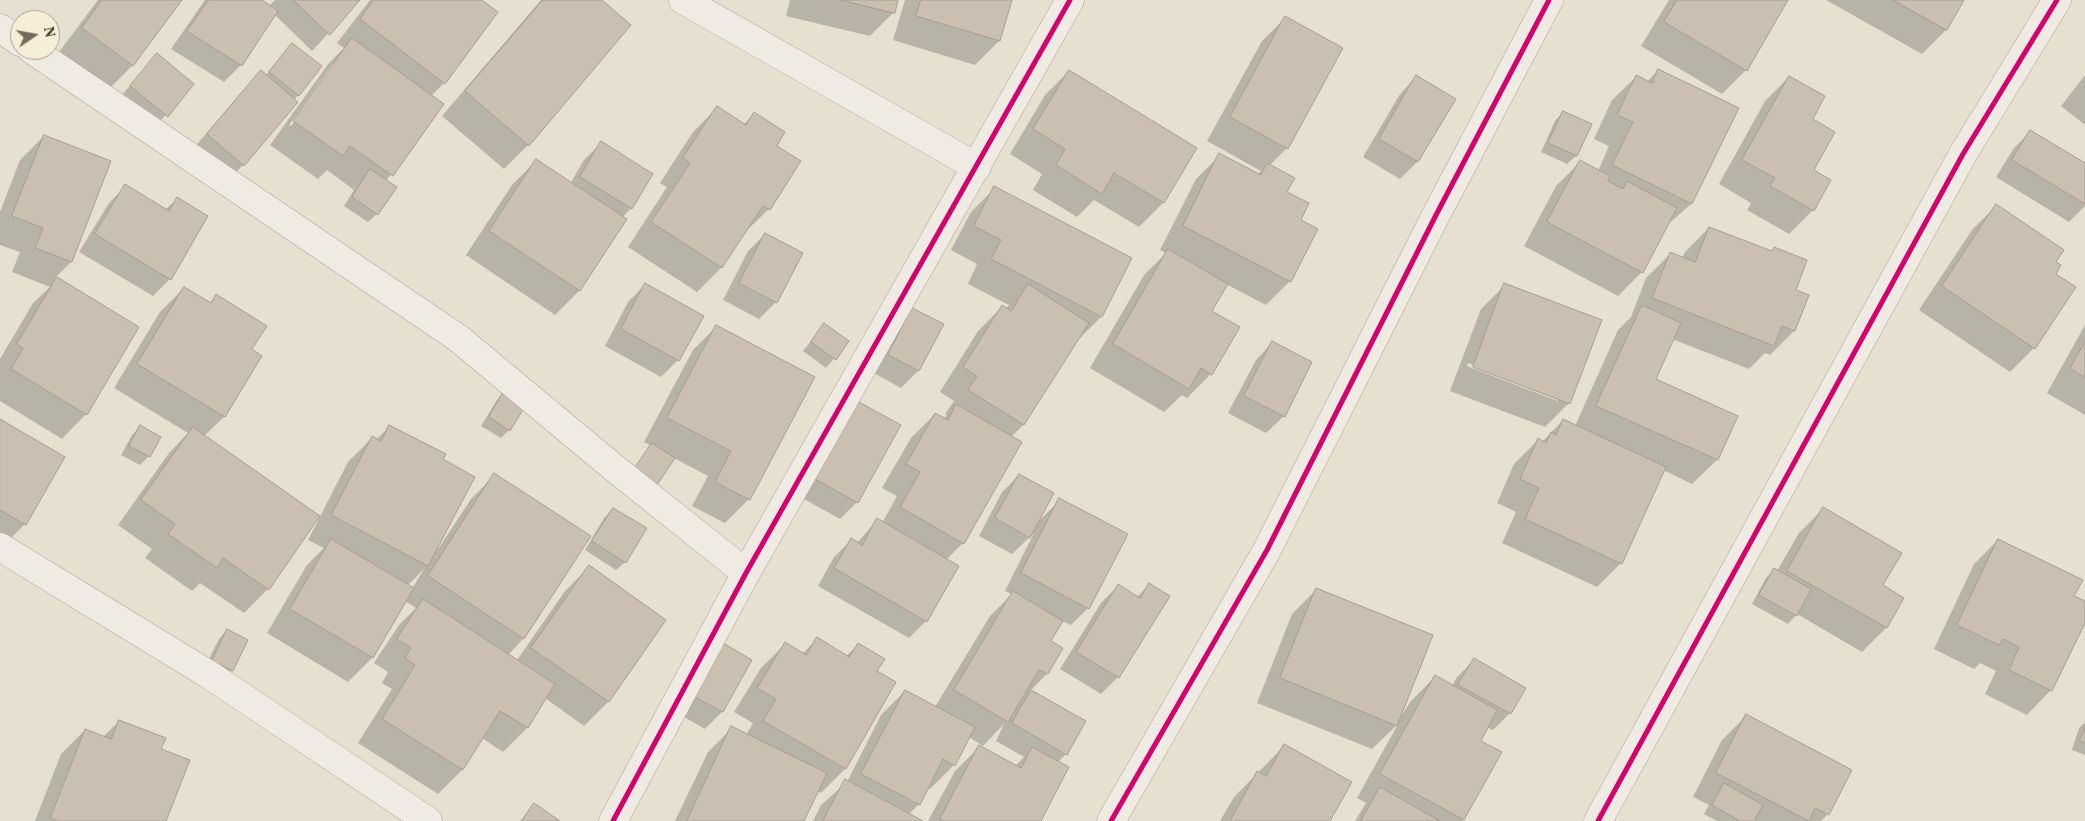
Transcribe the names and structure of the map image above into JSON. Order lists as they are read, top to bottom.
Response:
{
  "north": "right"
}
